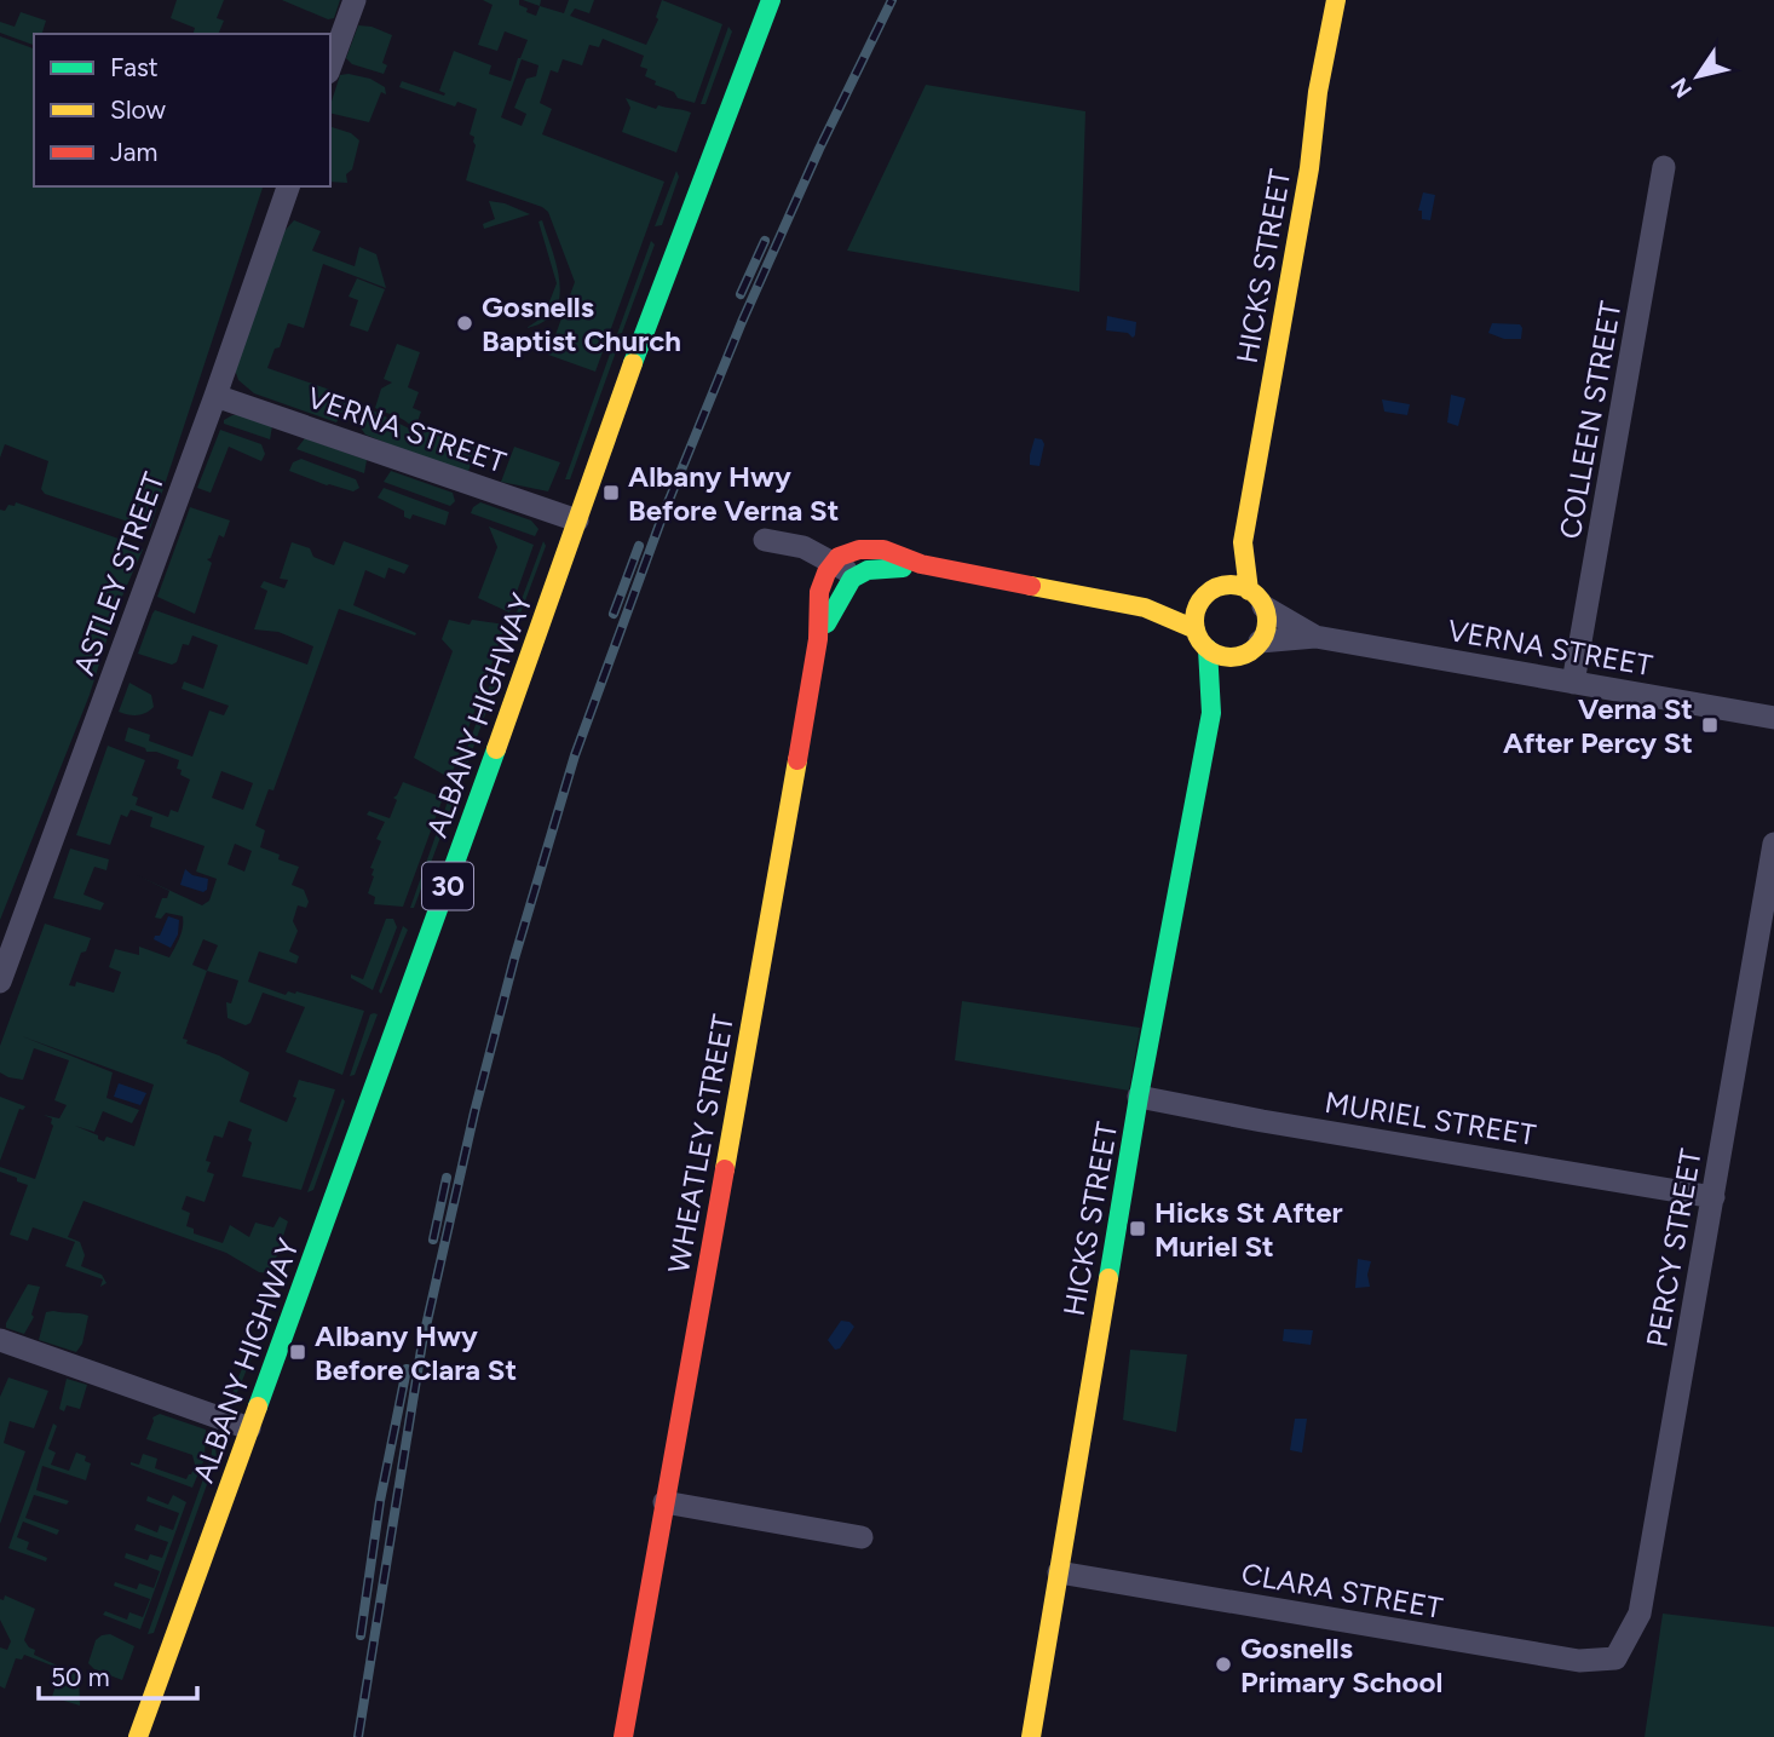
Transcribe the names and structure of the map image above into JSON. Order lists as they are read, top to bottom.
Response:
{
  "streets": {
    "main road": [
      "HICKS STREET",
      "ALBANY HIGHWAY",
      "30",
      "WHEATLEY STREET"
    ],
    "street": [
      "COLLEEN STREET",
      "VERNA STREET",
      "ASTLEY STREET",
      "MURIEL STREET",
      "PERCY STREET",
      "CLARA STREET"
    ]
  },
  "crossings": [
    ["HICKS STREET", "VERNA STREET"],
    ["HICKS STREET", "MURIEL STREET"],
    ["HICKS STREET", "CLARA STREET"],
    ["COLLEEN STREET", "VERNA STREET"],
    ["VERNA STREET", "ASTLEY STREET"],
    ["VERNA STREET", "ALBANY HIGHWAY"],
    ["MURIEL STREET", "PERCY STREET"],
    ["PERCY STREET", "CLARA STREET"]
  ],
  "places": {
    "other": ["Gosnells Baptist Church", "Gosnells Primary School"],
    "transit": [
      "Albany Hwy Before Verna St",
      "Verna St After Percy St",
      "Hicks St After Muriel St",
      "Albany Hwy Before Clara St"
    ]
  },
  "legend": ["Fast", "Slow", "Jam"],
  "scale_bar": "50 m",
  "north": "bottom left"
}
